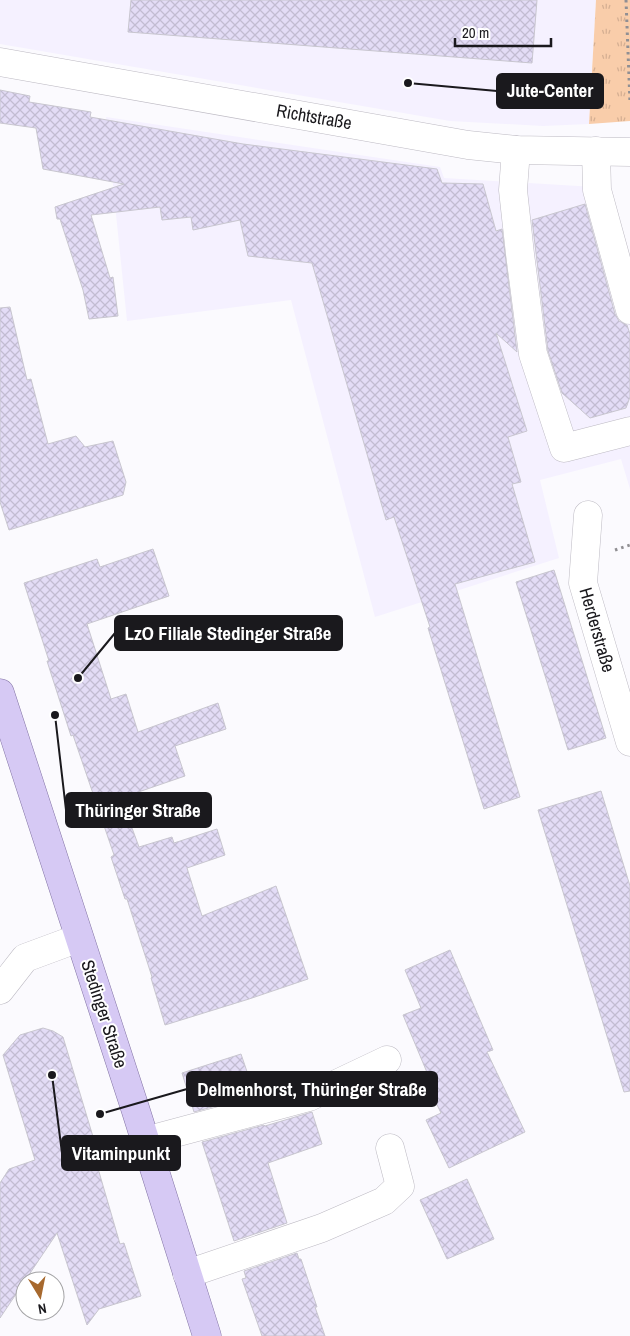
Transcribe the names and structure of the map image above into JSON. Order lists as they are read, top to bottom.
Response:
{
  "streets": {
    "main road": ["Stedinger Straße"],
    "street": ["Richtstraße", "Herderstraße"]
  },
  "places": [
    "Jute-Center",
    "LzO Filiale Stedinger Straße",
    "Thüringer Straße",
    "Vitaminpunkt",
    "Delmenhorst, Thüringer Straße"
  ],
  "scale_bar": "20 m",
  "north": "bottom"
}
